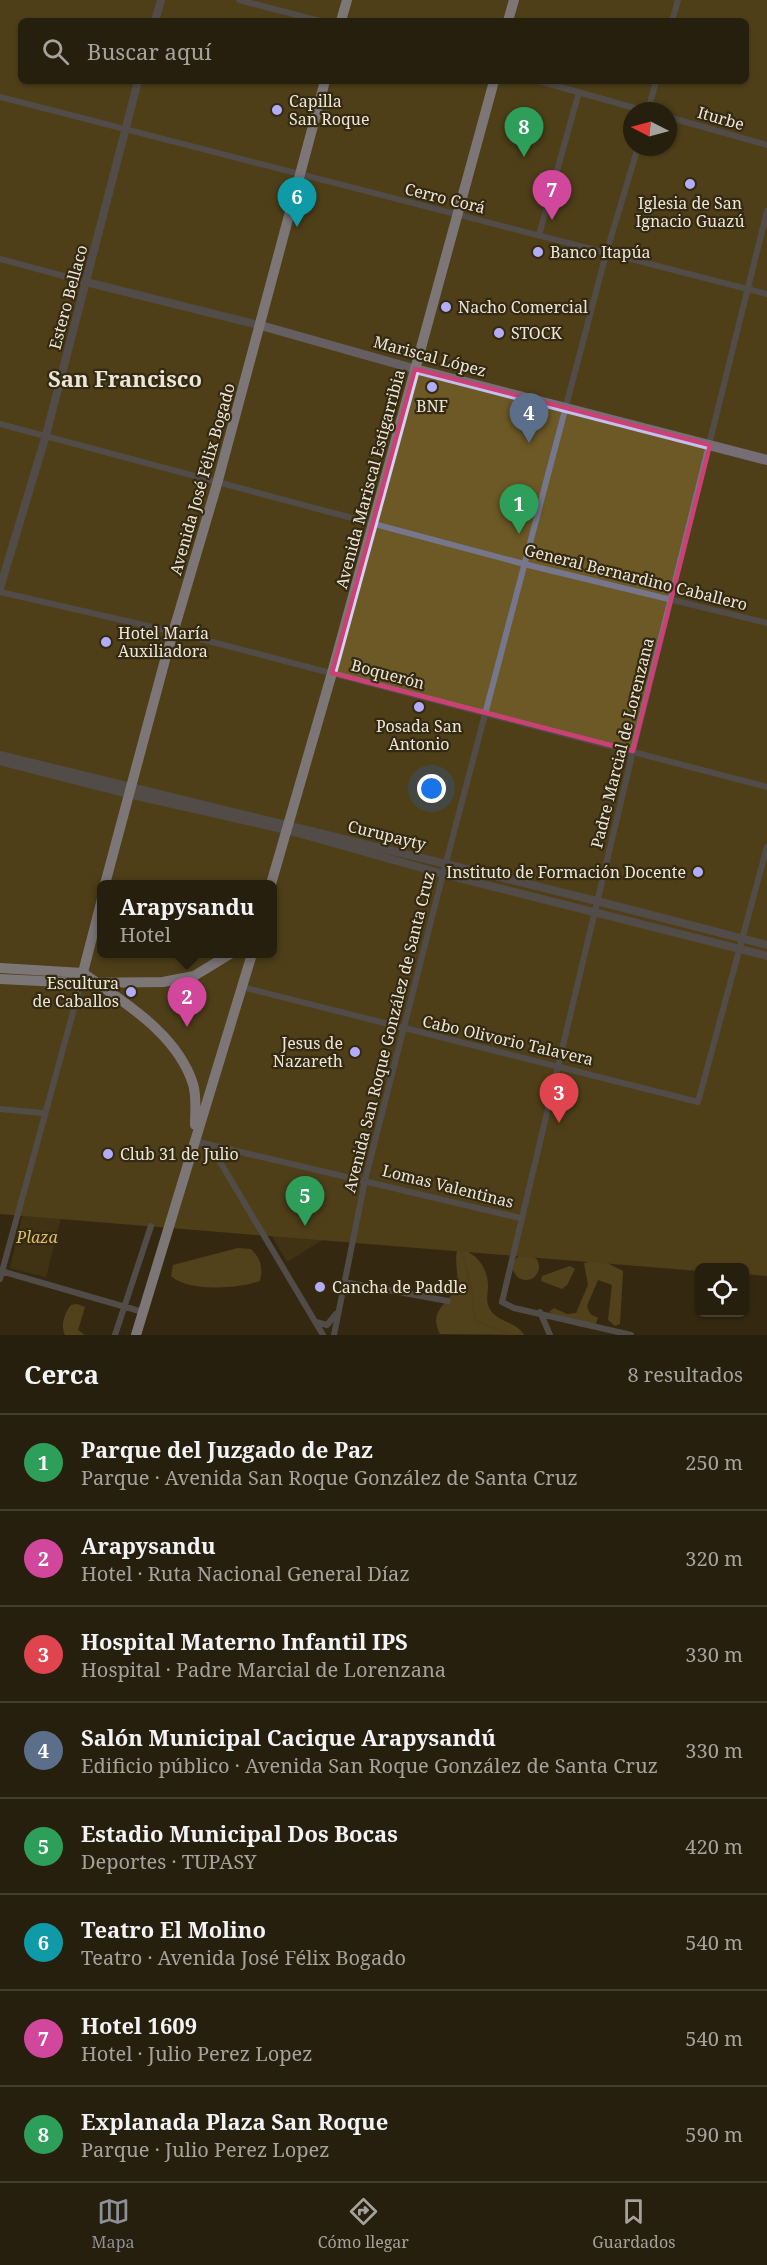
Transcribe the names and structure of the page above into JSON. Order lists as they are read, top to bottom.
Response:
{
  "streets": {
    "highway": ["Avenida José Félix Bogado", "Avenida Mariscal Estigarribia"],
    "main road": ["Mariscal López"],
    "street": [
      "Iturbe",
      "Cerro Corá",
      "Estero Bellaco",
      "General Bernardino Caballero",
      "Boquerón",
      "Padre Marcial de Lorenzana",
      "Curupayty",
      "Avenida San Roque González de Santa Cruz",
      "Cabo Olivorio Talavera",
      "Lomas Valentinas"
    ]
  },
  "crossings": [
    ["Cerro Corá", "Estero Bellaco"],
    ["Cerro Corá", "Avenida José Félix Bogado"],
    ["Cerro Corá", "Avenida Mariscal Estigarribia"],
    ["Cerro Corá", "Padre Marcial de Lorenzana"],
    ["Cerro Corá", "Avenida San Roque González de Santa Cruz"],
    ["Estero Bellaco", "Mariscal López"],
    ["Estero Bellaco", "General Bernardino Caballero"],
    ["Estero Bellaco", "Boquerón"],
    ["Mariscal López", "Avenida José Félix Bogado"],
    ["Mariscal López", "Avenida Mariscal Estigarribia"],
    ["Mariscal López", "Padre Marcial de Lorenzana"],
    ["Mariscal López", "Avenida San Roque González de Santa Cruz"],
    ["Avenida José Félix Bogado", "General Bernardino Caballero"],
    ["Avenida José Félix Bogado", "Boquerón"],
    ["Avenida José Félix Bogado", "Curupayty"],
    ["Avenida Mariscal Estigarribia", "General Bernardino Caballero"],
    ["Avenida Mariscal Estigarribia", "Boquerón"],
    ["Avenida Mariscal Estigarribia", "Curupayty"],
    ["General Bernardino Caballero", "Padre Marcial de Lorenzana"],
    ["General Bernardino Caballero", "Avenida San Roque González de Santa Cruz"],
    ["Boquerón", "Padre Marcial de Lorenzana"],
    ["Boquerón", "Avenida San Roque González de Santa Cruz"],
    ["Padre Marcial de Lorenzana", "Curupayty"],
    ["Padre Marcial de Lorenzana", "Cabo Olivorio Talavera"],
    ["Padre Marcial de Lorenzana", "Lomas Valentinas"],
    ["Curupayty", "Avenida San Roque González de Santa Cruz"],
    ["Curupayty", "Cabo Olivorio Talavera"],
    ["Avenida San Roque González de Santa Cruz", "Cabo Olivorio Talavera"],
    ["Avenida San Roque González de Santa Cruz", "Lomas Valentinas"]
  ],
  "districts": ["San Francisco"],
  "parks": ["Plaza"],
  "places": [
    "Capilla San Roque",
    "Iglesia de San Ignacio Guazú",
    "Banco Itapúa",
    "Nacho Comercial",
    "STOCK",
    "BNF",
    "Hotel María Auxiliadora",
    "Posada San Antonio",
    "Instituto de Formación Docente",
    "Escultura de Caballos",
    "Jesus de Nazareth",
    "Club 31 de Julio",
    "Cancha de Paddle"
  ],
  "north": "left",
  "page": {
    "search": "Buscar aquí",
    "pins": [
      "8",
      "7",
      "6",
      "4",
      "1",
      "2",
      "3",
      "5"
    ],
    "popup": ["Arapysandu", "Hotel"],
    "heading": ["Cerca", "8 resultados"],
    "list": [
      {
        "mark": "1",
        "name": "Parque del Juzgado de Paz",
        "note": "Parque · Avenida San Roque González de Santa Cruz",
        "value": "250 m"
      },
      {
        "mark": "2",
        "name": "Arapysandu",
        "note": "Hotel · Ruta Nacional General Díaz",
        "value": "320 m"
      },
      {
        "mark": "3",
        "name": "Hospital Materno Infantil IPS",
        "note": "Hospital · Padre Marcial de Lorenzana",
        "value": "330 m"
      },
      {
        "mark": "4",
        "name": "Salón Municipal Cacique Arapysandú",
        "note": "Edificio público · Avenida San Roque González de Santa Cruz",
        "value": "330 m"
      },
      {
        "mark": "5",
        "name": "Estadio Municipal Dos Bocas",
        "note": "Deportes · TUPASY",
        "value": "420 m"
      },
      {
        "mark": "6",
        "name": "Teatro El Molino",
        "note": "Teatro · Avenida José Félix Bogado",
        "value": "540 m"
      },
      {
        "mark": "7",
        "name": "Hotel 1609",
        "note": "Hotel · Julio Perez Lopez",
        "value": "540 m"
      },
      {
        "mark": "8",
        "name": "Explanada Plaza San Roque",
        "note": "Parque · Julio Perez Lopez",
        "value": "590 m"
      }
    ],
    "nav": ["Mapa", "Cómo llegar", "Guardados"]
  }
}
